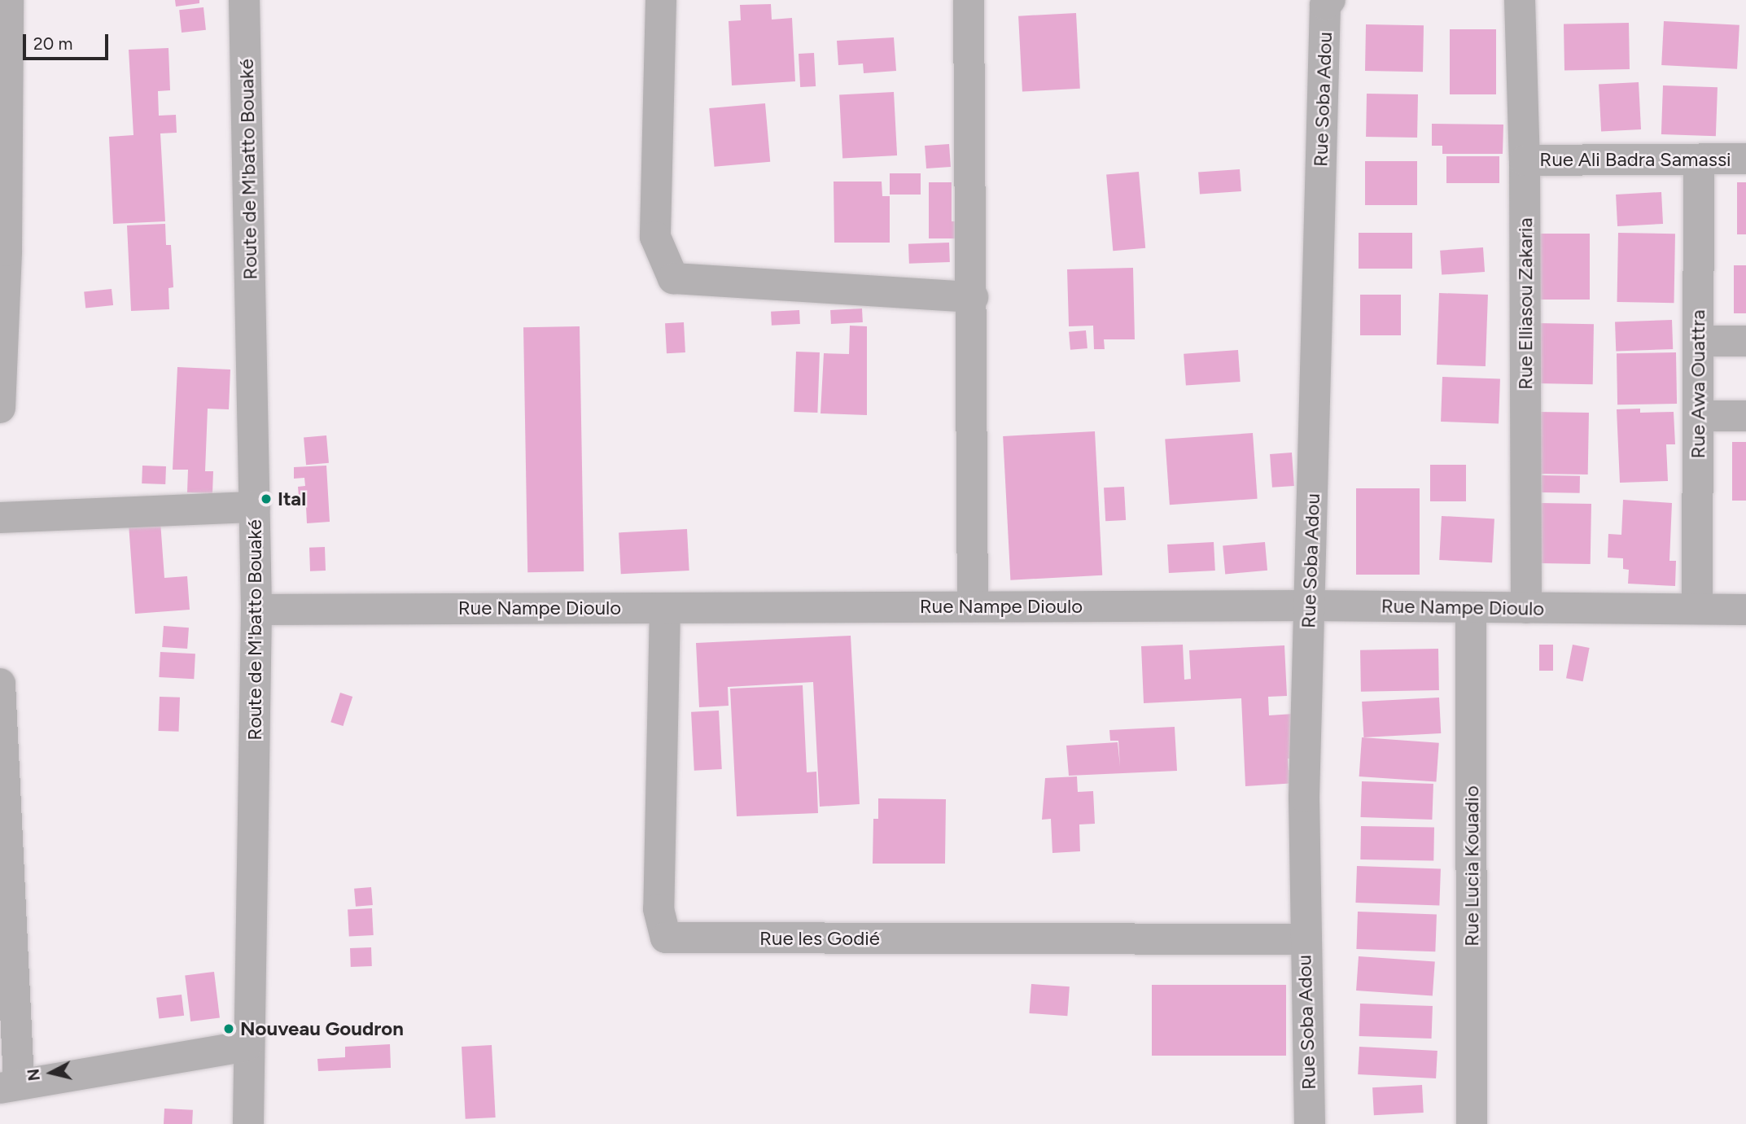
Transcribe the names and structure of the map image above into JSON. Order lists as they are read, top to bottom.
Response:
{
  "streets": {
    "street": [
      "Rue Soba Adou",
      "Rue Ali Badra Samassi",
      "Route de M'batto Bouaké",
      "Rue Elliasou Zakaria",
      "Rue Awa Ouattra",
      "Rue Nampe Dioulo",
      "Rue Lucia Kouadio",
      "Rue les Godié"
    ]
  },
  "crossings": [
    ["Rue Soba Adou", "Rue Nampe Dioulo"],
    ["Rue Soba Adou", "Rue les Godié"],
    ["Rue Ali Badra Samassi", "Rue Elliasou Zakaria"],
    ["Rue Ali Badra Samassi", "Rue Awa Ouattra"],
    ["Route de M'batto Bouaké", "Rue Nampe Dioulo"],
    ["Rue Elliasou Zakaria", "Rue Nampe Dioulo"],
    ["Rue Awa Ouattra", "Rue Nampe Dioulo"],
    ["Rue Nampe Dioulo", "Rue Lucia Kouadio"],
    ["Rue Nampe Dioulo", "Rue les Godié"]
  ],
  "places": ["Ital", "Nouveau Goudron"],
  "scale_bar": "20 m",
  "north": "left"
}
